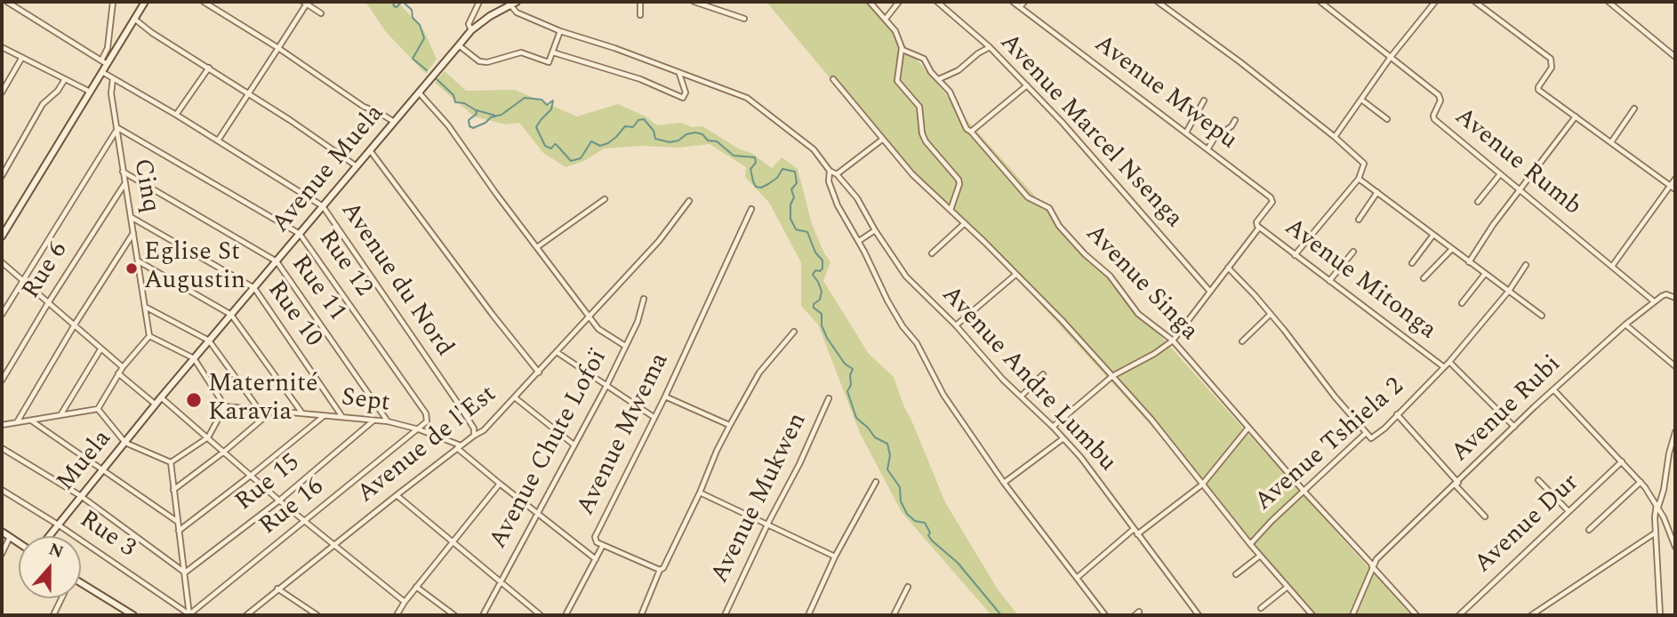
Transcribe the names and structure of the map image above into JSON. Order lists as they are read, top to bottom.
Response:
{
  "streets": {
    "street": [
      "Avenue Mwepu",
      "Avenue Marcel Nsenga",
      "Avenue Rumb",
      "Avenue Muela",
      "Cinq",
      "Rue 12",
      "Rue 6",
      "Avenue du Nord",
      "Avenue Mitonga",
      "Avenue Singa",
      "Rue 11",
      "Rue 10",
      "Avenue Andre Lumbu",
      "Sept",
      "Avenue Rubi",
      "Avenue Mwema",
      "Avenue de l'Est",
      "Avenue Tshiela 2",
      "Avenue Chute Lofoï",
      "Muela",
      "Rue 15",
      "Avenue Mukwen",
      "Rue 16",
      "Avenue Dur",
      "Rue 3"
    ]
  },
  "crossings": [
    ["Avenue Mwepu", "Avenue Mitonga"],
    ["Avenue Rumb", "Avenue Rubi"],
    ["Avenue Muela", "Rue 12"],
    ["Avenue Muela", "Avenue du Nord"],
    ["Avenue Muela", "Rue 11"],
    ["Avenue Muela", "Rue 10"],
    ["Avenue Muela", "Muela"],
    ["Cinq", "Rue 12"],
    ["Cinq", "Rue 6"],
    ["Cinq", "Avenue du Nord"],
    ["Cinq", "Rue 11"],
    ["Cinq", "Rue 10"],
    ["Rue 12", "Sept"],
    ["Rue 12", "Rue 16"],
    ["Avenue du Nord", "Avenue de l'Est"],
    ["Avenue Mitonga", "Avenue Rubi"],
    ["Avenue Mitonga", "Avenue Tshiela 2"],
    ["Avenue Singa", "Avenue Rubi"],
    ["Avenue Singa", "Avenue Tshiela 2"],
    ["Rue 11", "Sept"],
    ["Rue 10", "Sept"],
    ["Sept", "Avenue de l'Est"],
    ["Sept", "Avenue Chute Lofoï"],
    ["Sept", "Rue 15"],
    ["Sept", "Rue 16"],
    ["Muela", "Rue 3"],
    ["Rue 16", "Rue 3"]
  ],
  "places": ["Eglise St Augustin", "Maternité Karavia"],
  "north": "top"
}
